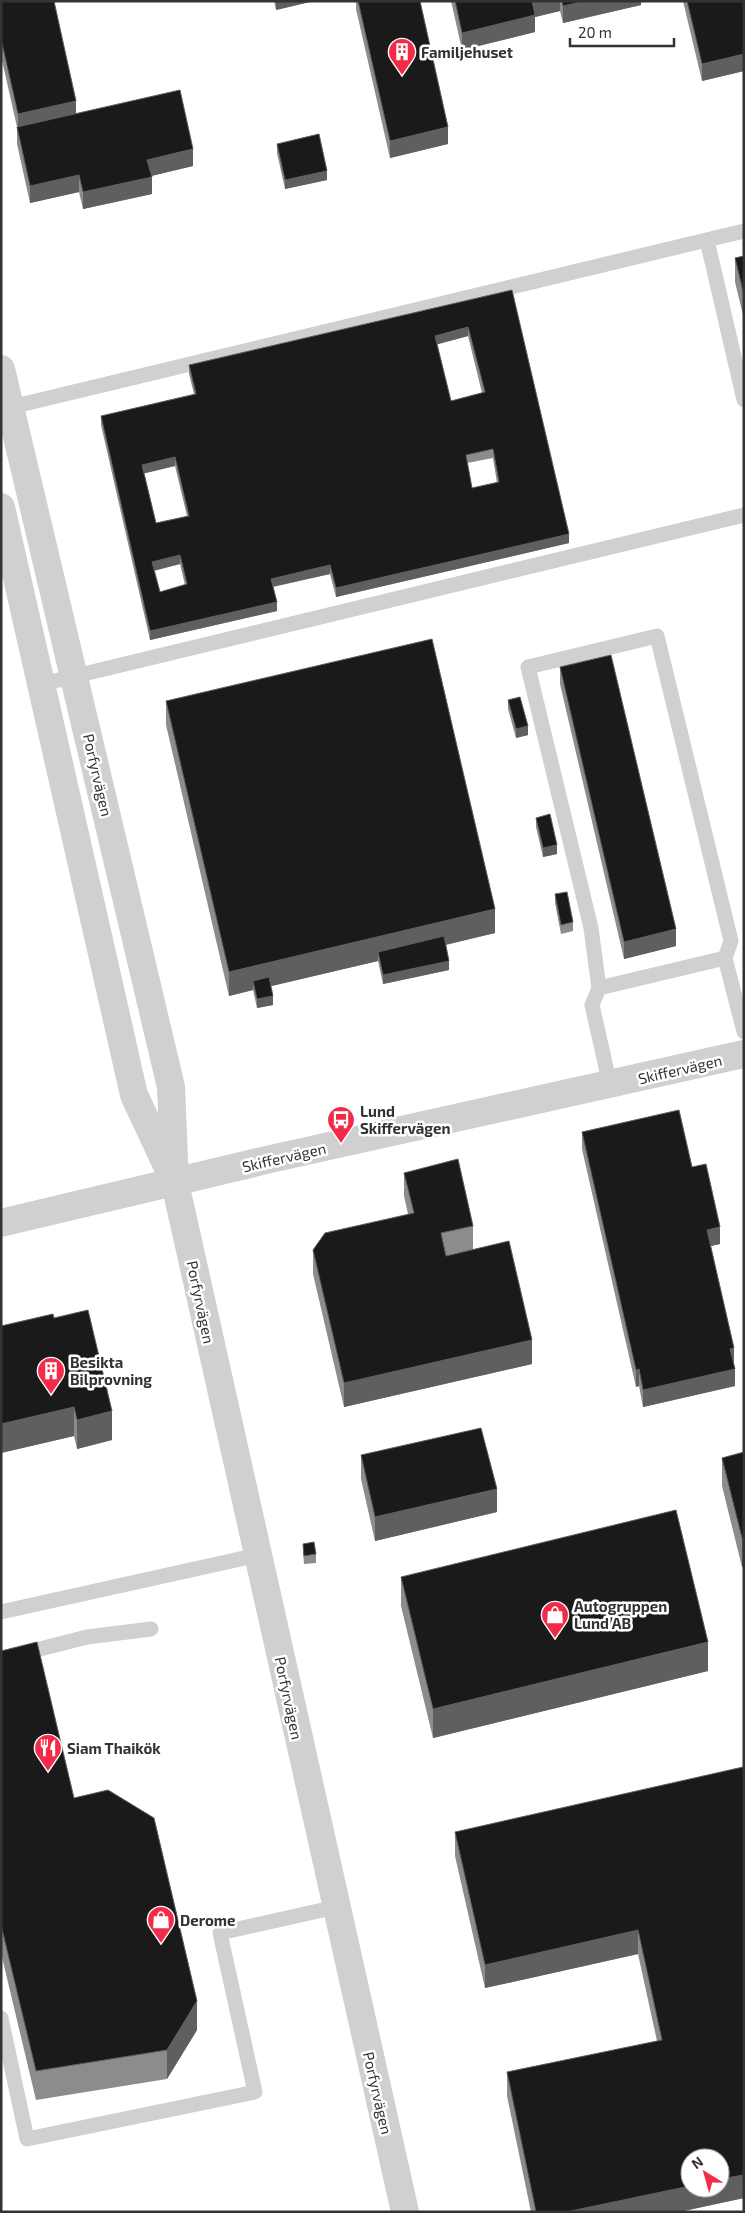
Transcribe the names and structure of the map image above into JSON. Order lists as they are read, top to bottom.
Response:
{
  "streets": {
    "street": ["Porfyrvägen", "Skiffervägen"]
  },
  "crossings": [
    ["Porfyrvägen", "Skiffervägen"]
  ],
  "places": {
    "building": ["Familjehuset", "Besikta Bilprovning"],
    "bus stop": ["Lund Skiffervägen"],
    "shop": ["Autogruppen Lund AB", "Derome"],
    "restaurant": ["Siam Thaikök"]
  },
  "scale_bar": "20 m",
  "north": "top left"
}
